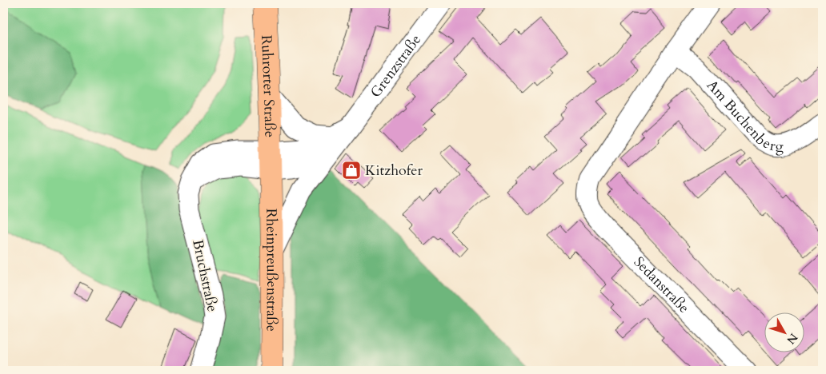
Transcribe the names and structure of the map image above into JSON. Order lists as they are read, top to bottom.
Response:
{
  "streets": {
    "main road": ["Ruhrorter Straße", "Rheinpreußenstraße"],
    "street": [
      "Grenzstraße",
      "Am Buchenberg",
      "Bruchstraße",
      "Sedanstraße"
    ]
  },
  "crossings": [
    ["Grenzstraße", "Ruhrorter Straße"],
    ["Grenzstraße", "Rheinpreußenstraße"],
    ["Grenzstraße", "Bruchstraße"],
    ["Ruhrorter Straße", "Rheinpreußenstraße"],
    ["Ruhrorter Straße", "Bruchstraße"],
    ["Am Buchenberg", "Sedanstraße"],
    ["Rheinpreußenstraße", "Bruchstraße"]
  ],
  "places": {
    "shop": ["Kitzhofer"]
  },
  "north": "bottom right"
}
